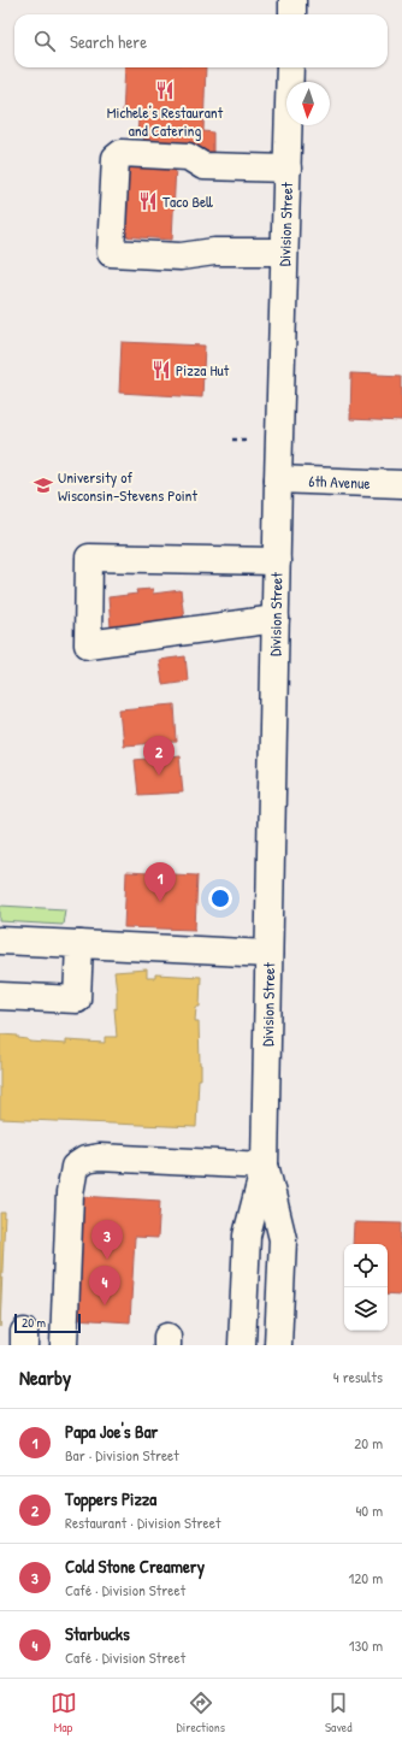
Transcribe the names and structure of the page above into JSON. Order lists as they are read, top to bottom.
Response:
{
  "streets": {
    "main road": ["Division Street", "6th Avenue"]
  },
  "crossings": [
    ["Division Street", "6th Avenue"]
  ],
  "places": {
    "restaurant": ["Michele's Restaurant and Catering", "Taco Bell", "Pizza Hut"],
    "school or university": ["University of Wisconsin–Stevens Point"]
  },
  "scale_bar": "20 m",
  "north": "bottom",
  "page": {
    "search": "Search here",
    "pins": [
      "2",
      "1",
      "3",
      "4"
    ],
    "scale": "20 m",
    "heading": ["Nearby", "4 results"],
    "list": [
      {
        "mark": "1",
        "name": "Papa Joe's Bar",
        "note": "Bar · Division Street",
        "value": "20 m"
      },
      {
        "mark": "2",
        "name": "Toppers Pizza",
        "note": "Restaurant · Division Street",
        "value": "40 m"
      },
      {
        "mark": "3",
        "name": "Cold Stone Creamery",
        "note": "Café · Division Street",
        "value": "120 m"
      },
      {
        "mark": "4",
        "name": "Starbucks",
        "note": "Café · Division Street",
        "value": "130 m"
      }
    ],
    "nav": ["Map", "Directions", "Saved"]
  }
}
